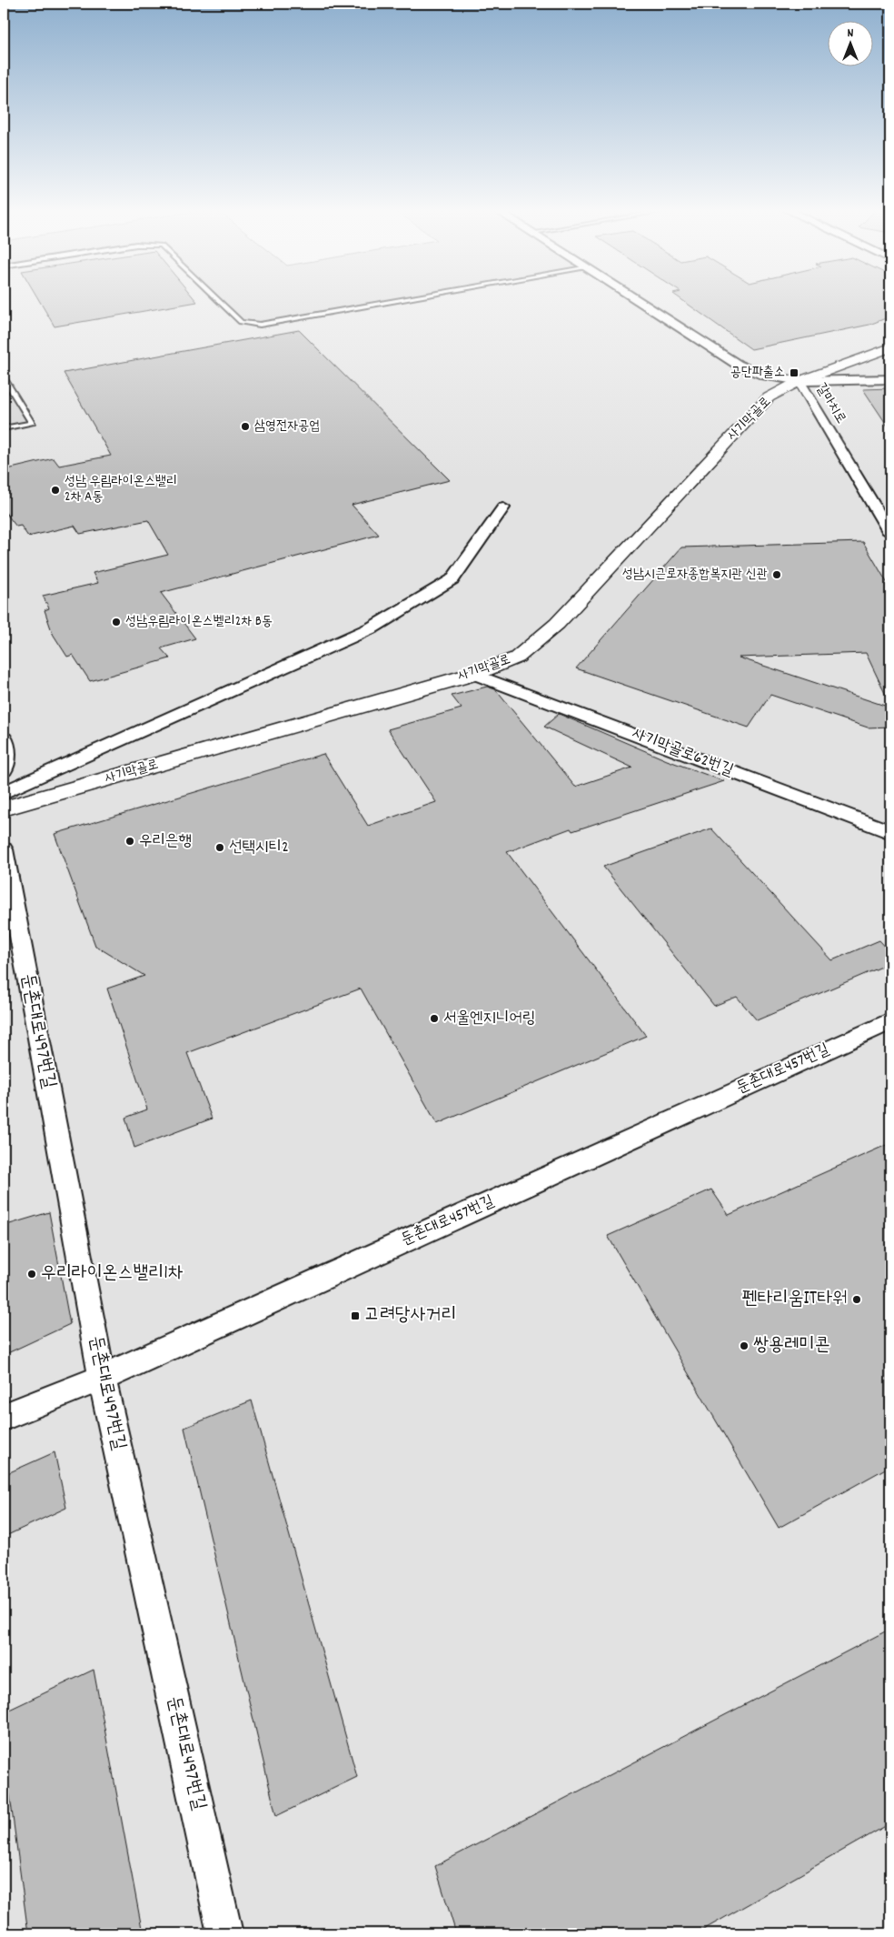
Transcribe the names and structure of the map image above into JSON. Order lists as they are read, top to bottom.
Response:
{
  "streets": {
    "street": [
      "갈마치로",
      "사기막골로",
      "사기막골로62번길",
      "둔촌대로497번길",
      "둔촌대로457번길"
    ]
  },
  "crossings": [
    ["갈마치로", "사기막골로"],
    ["사기막골로", "사기막골로62번길"],
    ["둔촌대로497번길", "둔촌대로457번길"]
  ],
  "places": {
    "transit": ["공단파출소", "고려당사거리"],
    "other": [
      "삼영전자공업",
      "성남 우림라이온스밸리 2차 A동",
      "성남시근로자종합복지관 신관",
      "성남우림라이온스벨리2차 B동",
      "우리은행",
      "선택시티2",
      "서울엔지니어링",
      "우리라이온스밸리1차",
      "펜타리움IT타워",
      "쌍용레미콘"
    ]
  },
  "north": "top"
}
